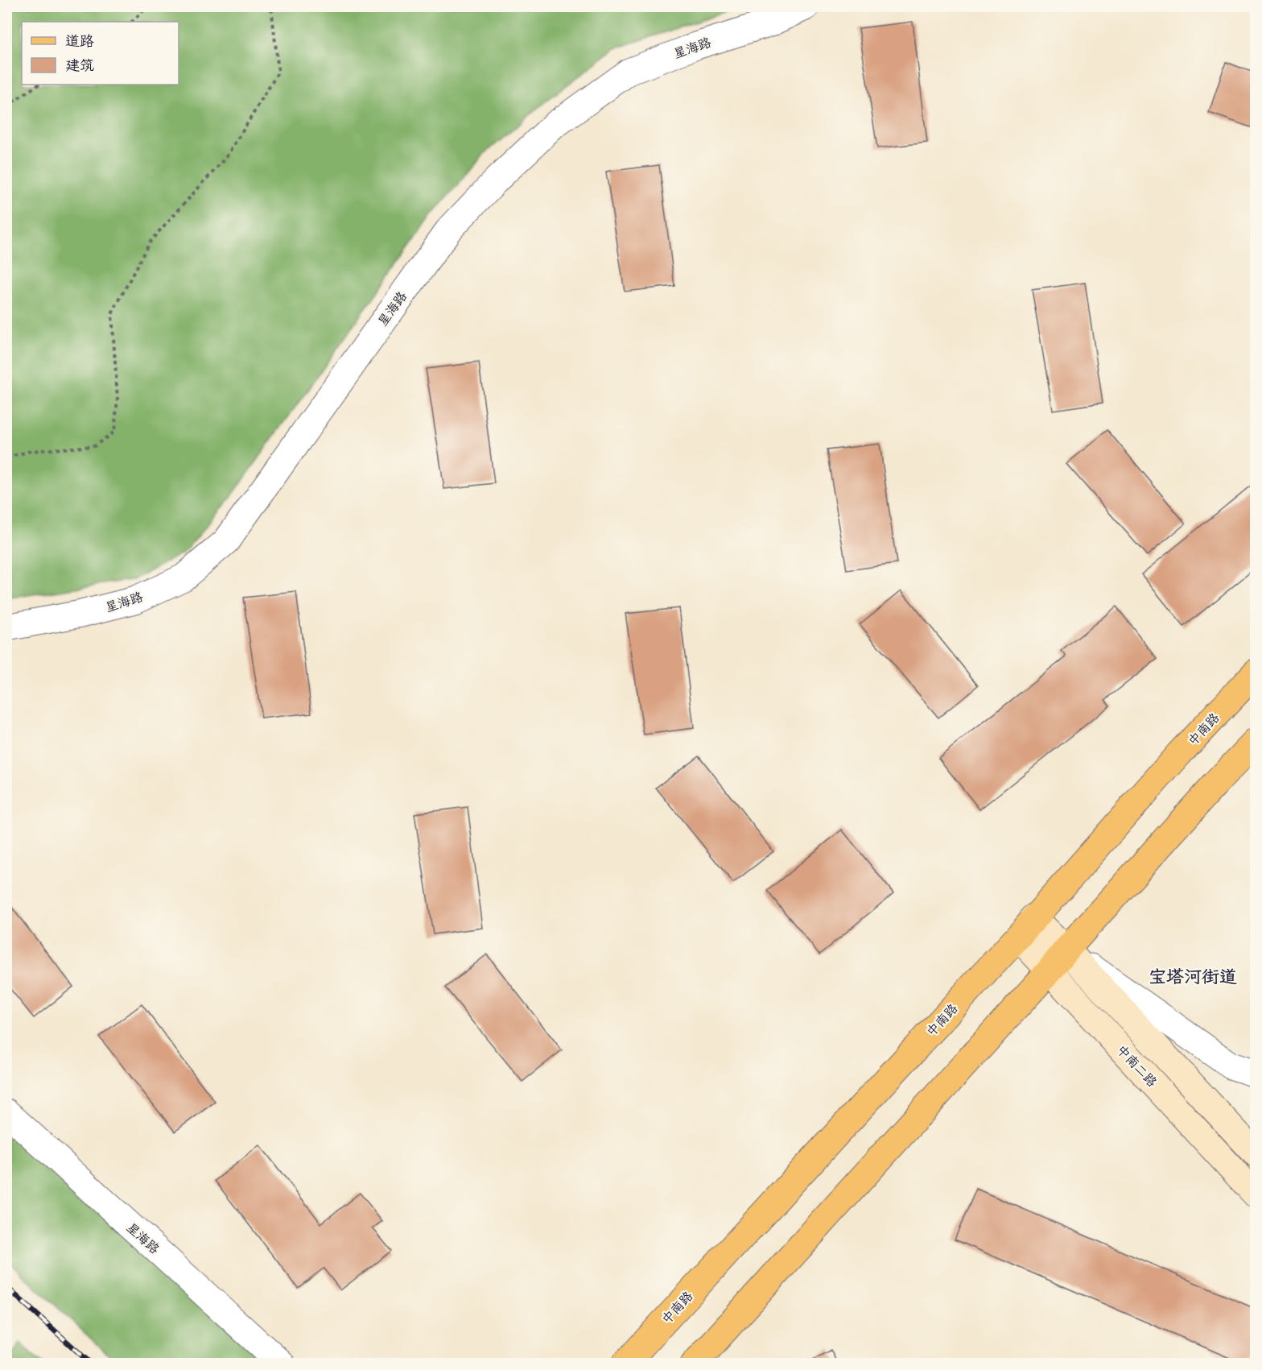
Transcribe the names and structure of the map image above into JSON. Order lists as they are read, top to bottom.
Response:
{
  "streets": {
    "main road": ["中南路", "中南二路"],
    "street": ["星海路"]
  },
  "crossings": [
    ["中南路", "中南二路"]
  ],
  "districts": ["宝塔河街道"],
  "legend": ["道路", "建筑"]
}
